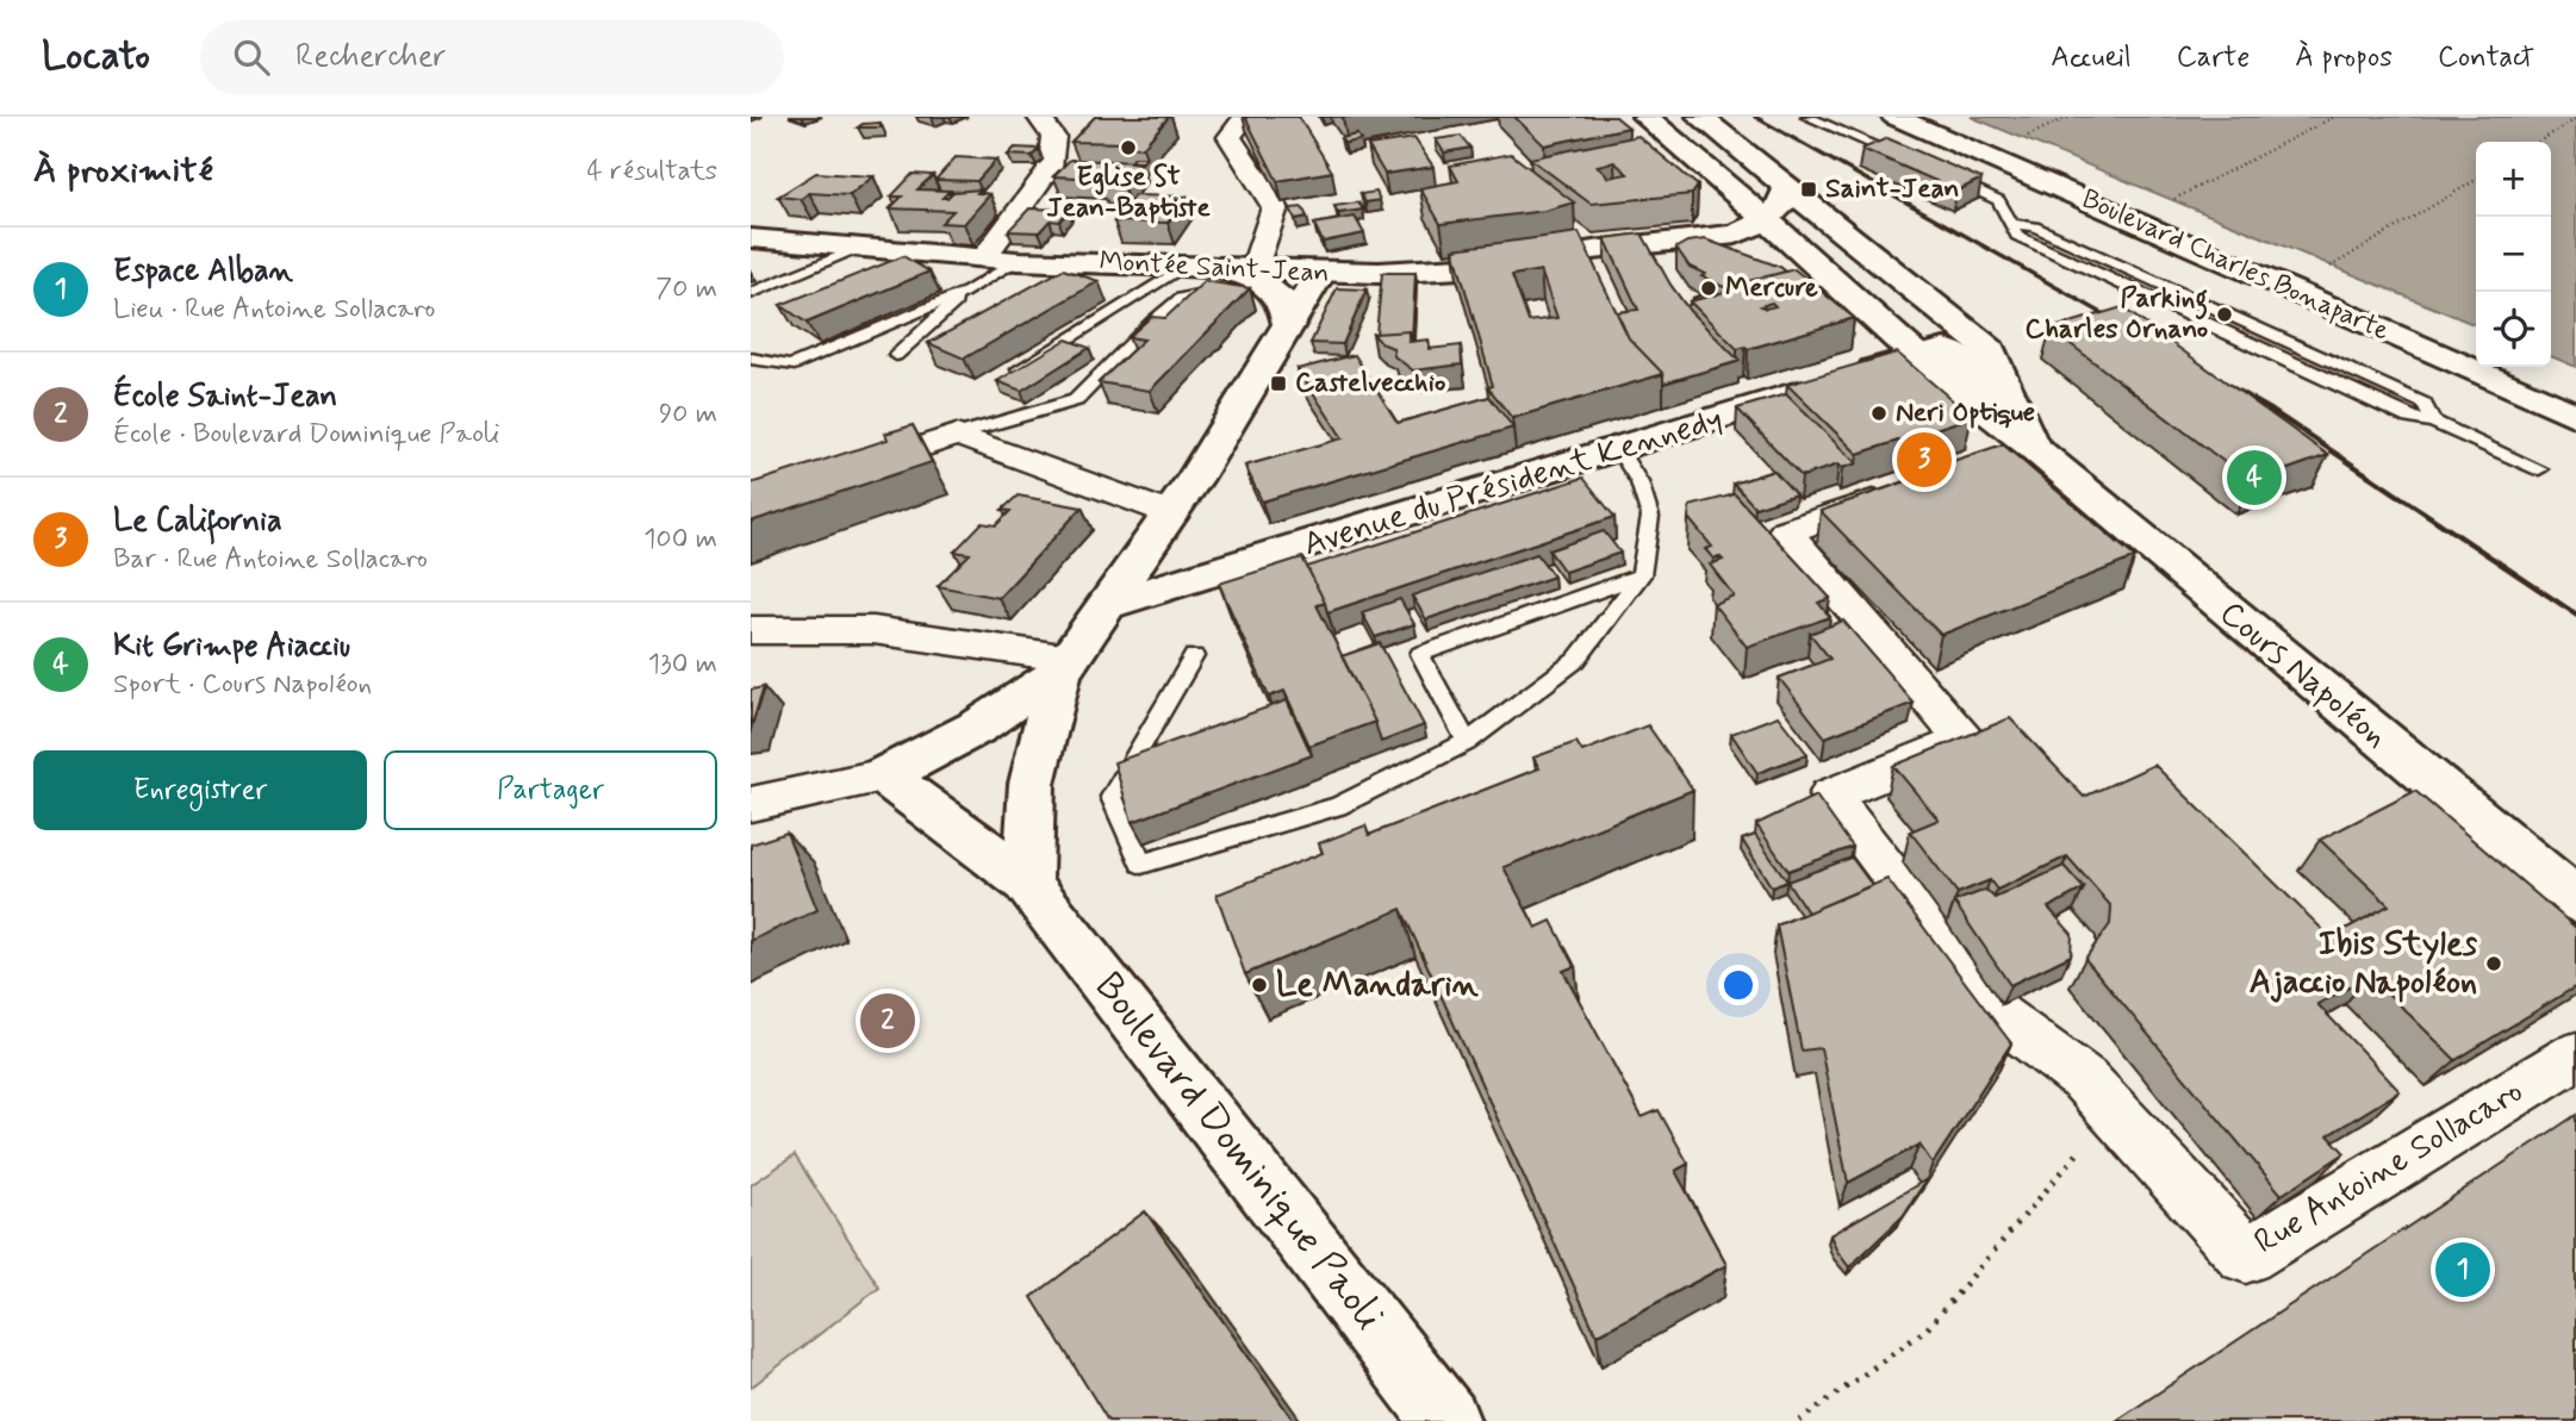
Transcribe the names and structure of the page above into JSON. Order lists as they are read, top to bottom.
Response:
{
  "streets": {
    "main road": [
      "Boulevard Charles Bonaparte",
      "Montée Saint-Jean",
      "Avenue du Président Kennedy",
      "Cours Napoléon",
      "Boulevard Dominique Paoli"
    ],
    "street": ["Rue Antoine Sollacaro"]
  },
  "crossings": [
    ["Montée Saint-Jean", "Cours Napoléon"],
    ["Avenue du Président Kennedy", "Cours Napoléon"]
  ],
  "places": {
    "other": [
      "Eglise St Jean-Baptiste",
      "Mercure",
      "Parking Charles Ornano",
      "Neri Optique",
      "Ibis Styles Ajaccio Napoléon",
      "Le Mandarin"
    ],
    "transit": ["Saint-Jean", "Castelvecchio"]
  },
  "page": {
    "header": "Locato",
    "search": "Rechercher",
    "nav": [
      "Accueil",
      "Carte",
      "À propos",
      "Contact"
    ],
    "heading": ["À proximité", "4 résultats"],
    "map_buttons": ["+", "−"],
    "list": [
      {
        "mark": "1",
        "name": "Espace Alban",
        "note": "Lieu · Rue Antoine Sollacaro",
        "value": "70 m"
      },
      {
        "mark": "2",
        "name": "École Saint-Jean",
        "note": "École · Boulevard Dominique Paoli",
        "value": "90 m"
      },
      {
        "mark": "3",
        "name": "Le California",
        "note": "Bar · Rue Antoine Sollacaro",
        "value": "100 m"
      },
      {
        "mark": "4",
        "name": "Kit Grimpe Aiacciu",
        "note": "Sport · Cours Napoléon",
        "value": "130 m"
      }
    ],
    "pins": [
      "3",
      "4",
      "2",
      "1"
    ],
    "buttons": ["Enregistrer", "Partager"]
  }
}
